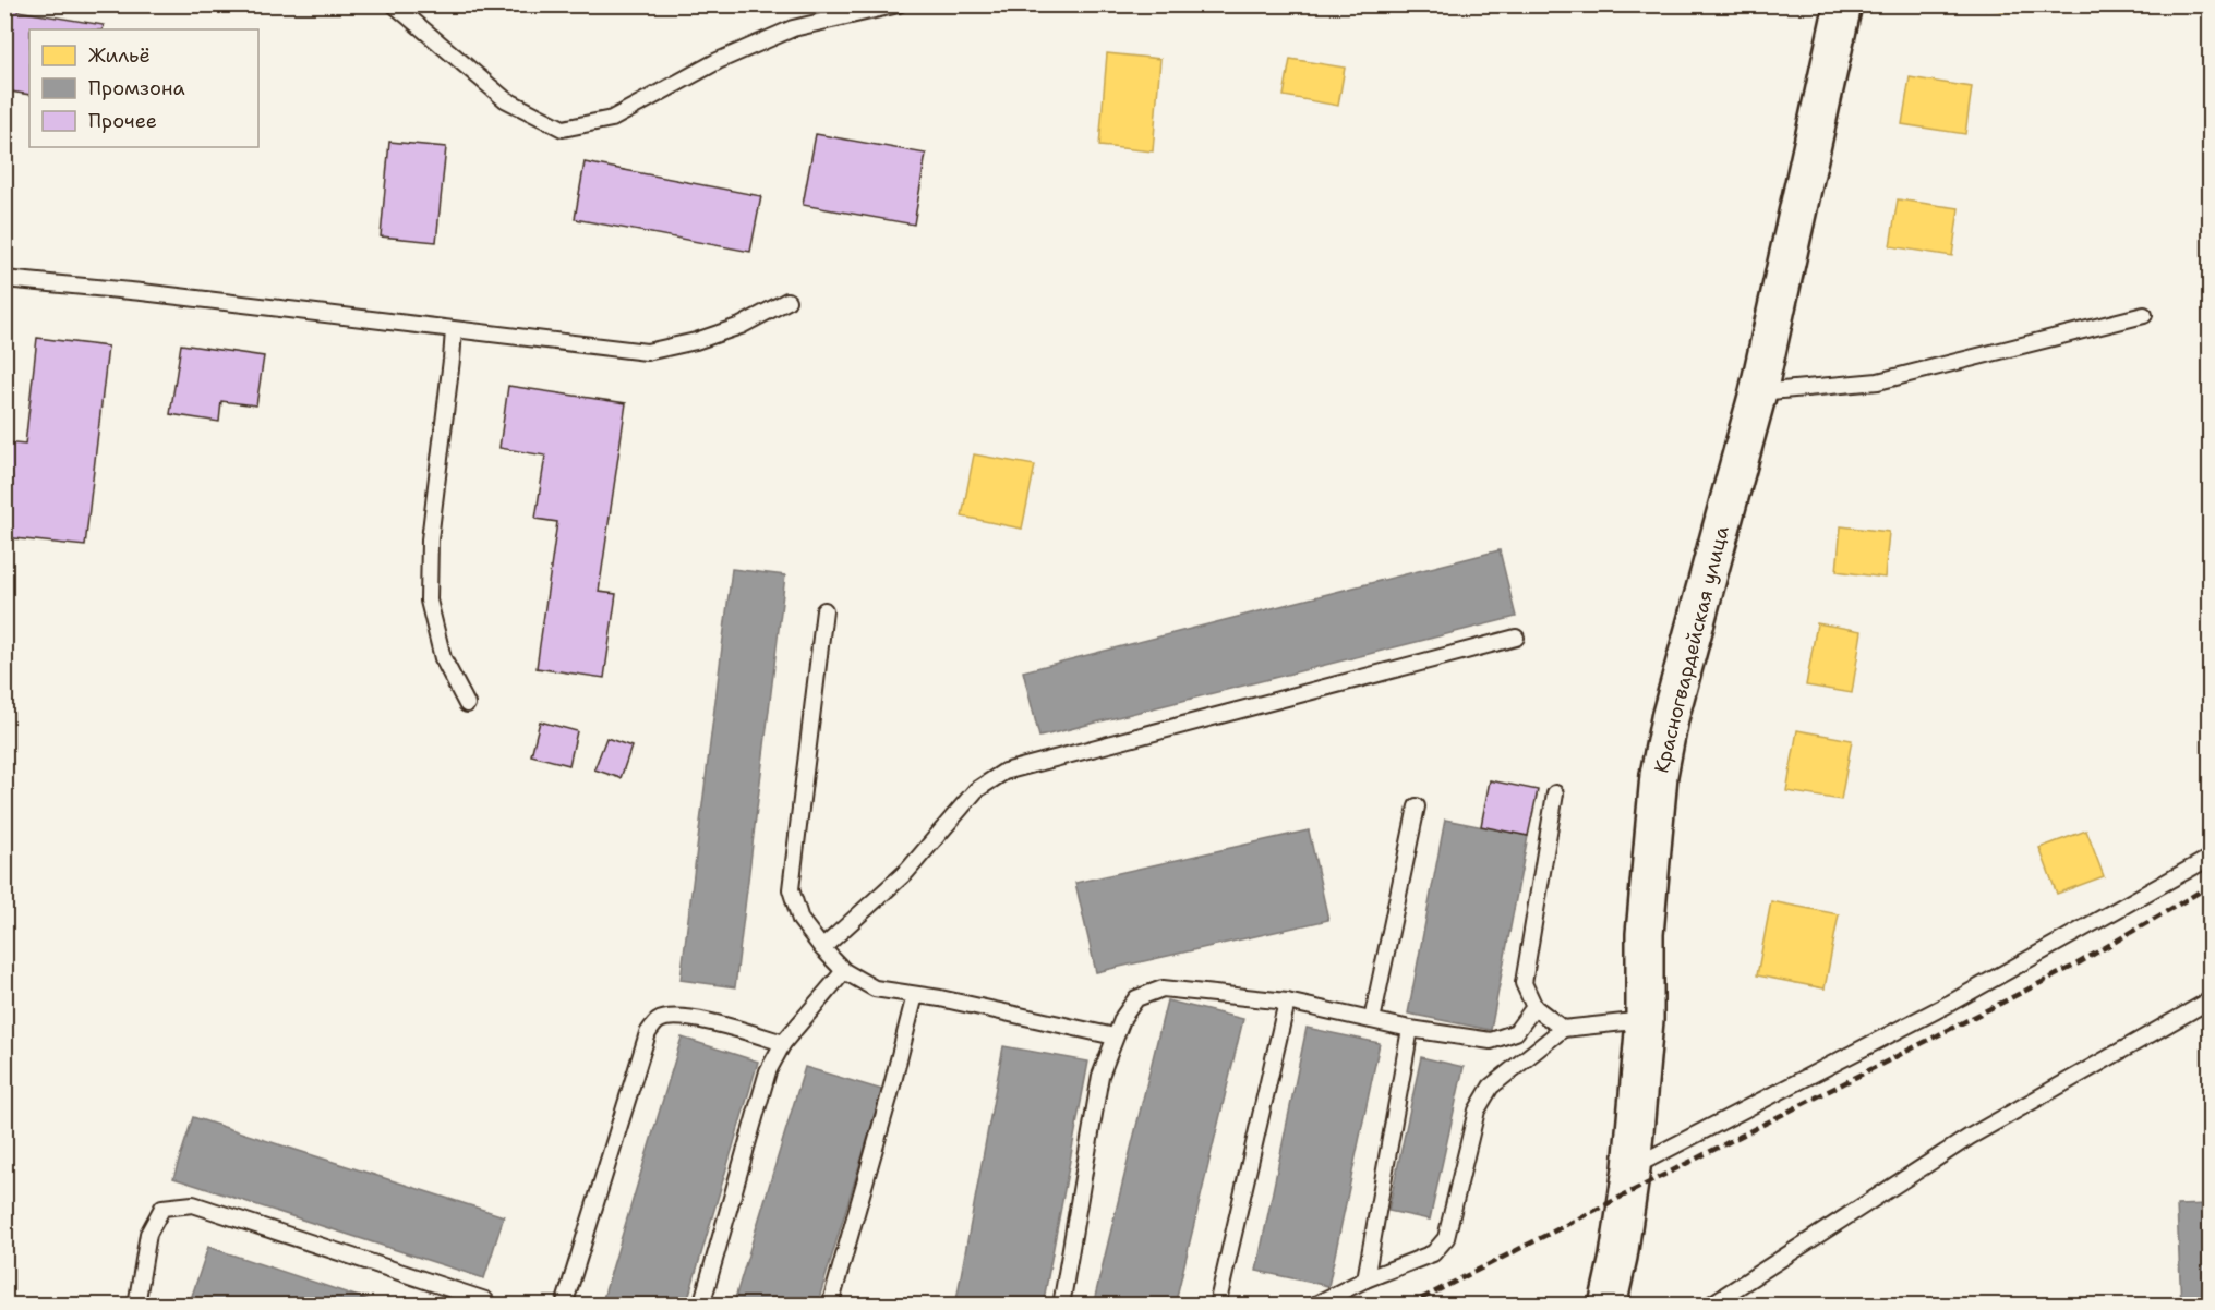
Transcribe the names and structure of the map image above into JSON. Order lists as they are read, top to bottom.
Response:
{
  "streets": {
    "main road": ["Красногвардейская улица"]
  },
  "legend": ["Жильё", "Промзона", "Прочее"]
}
